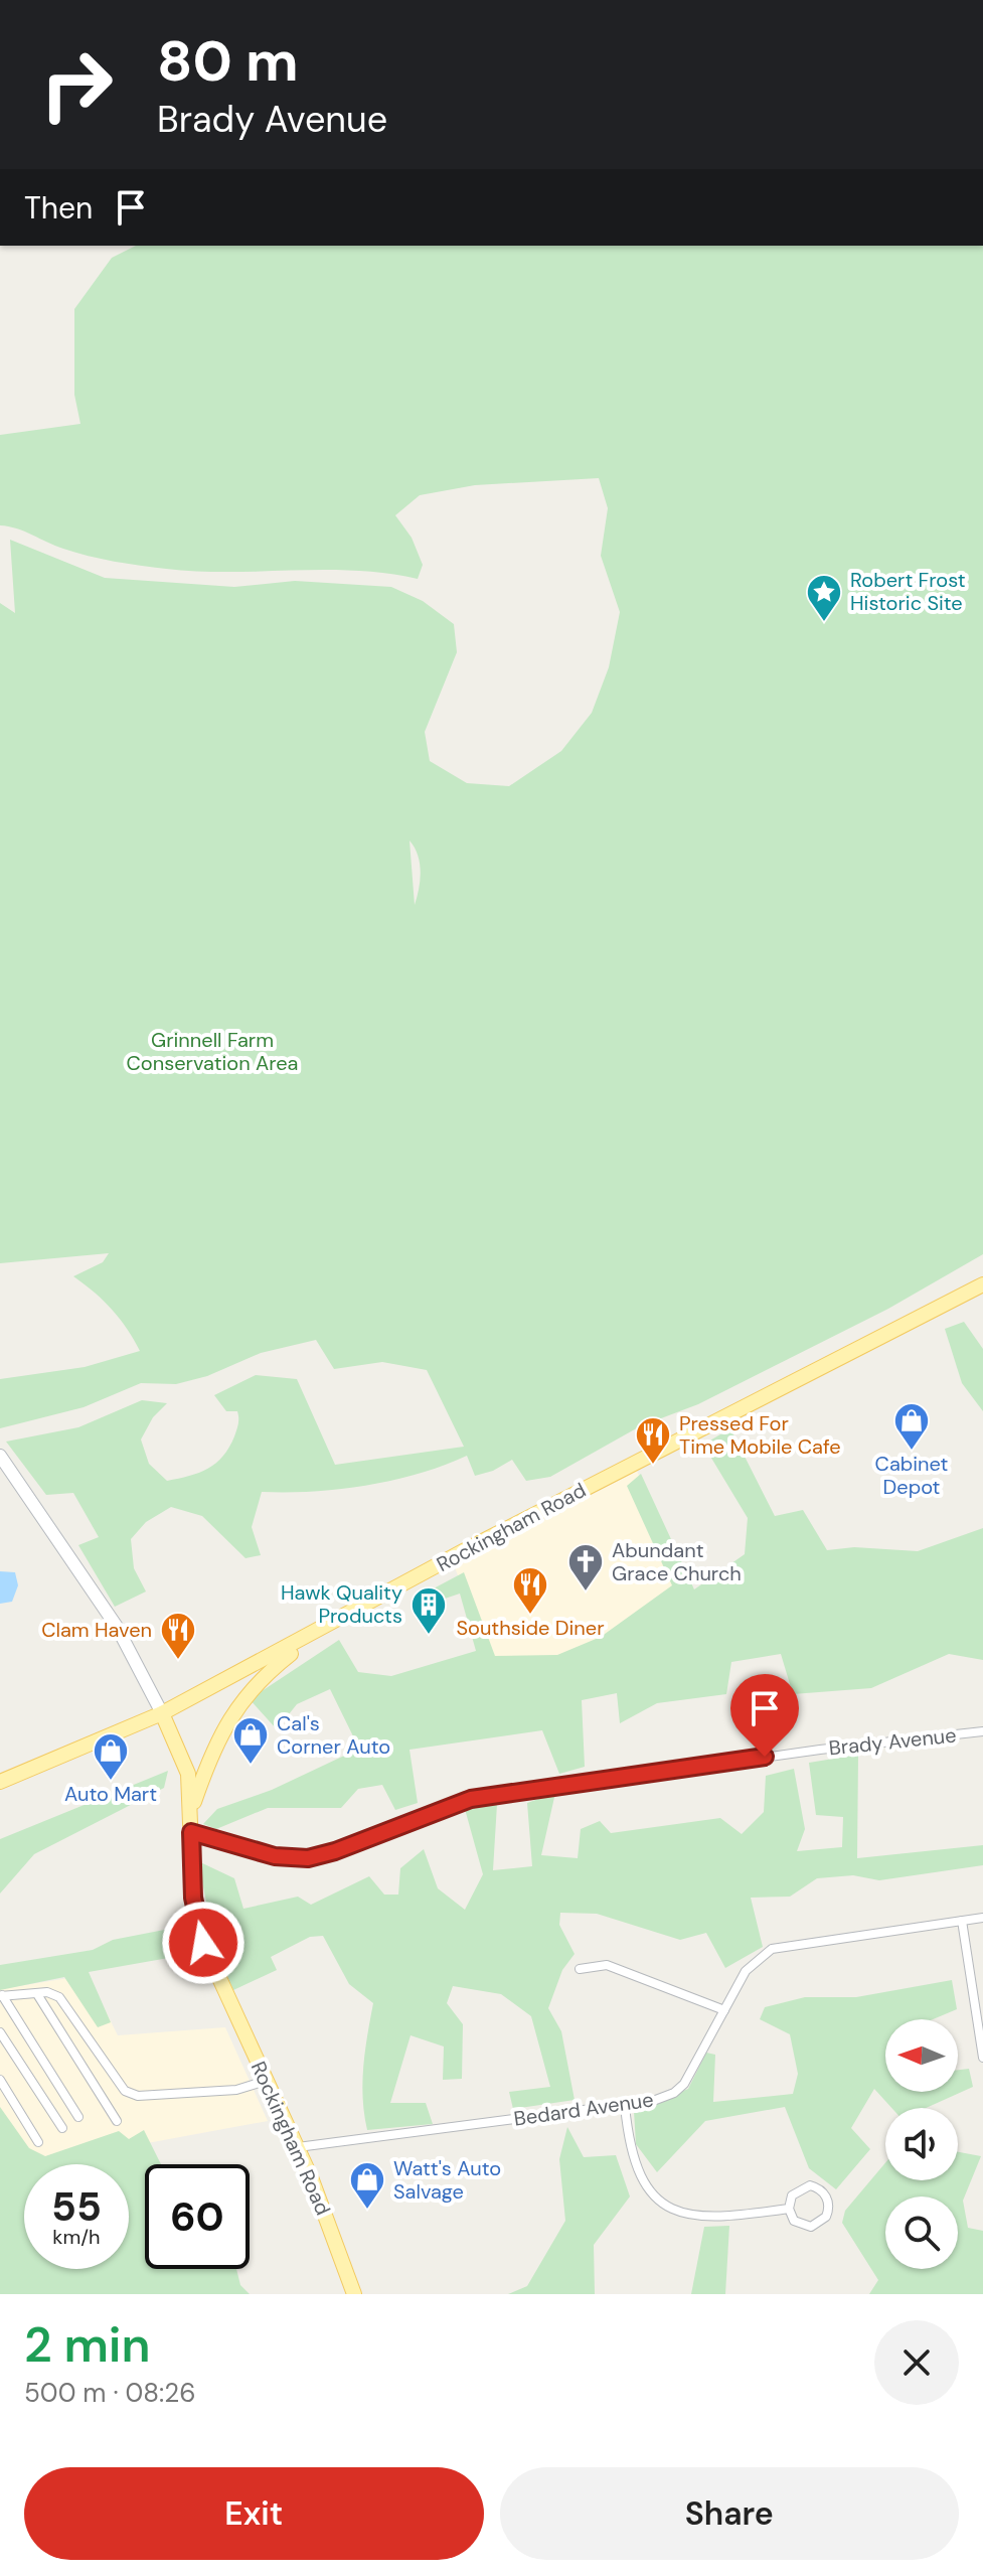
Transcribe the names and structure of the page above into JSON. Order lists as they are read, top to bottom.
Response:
{
  "streets": {
    "main road": ["Rockingham Road"],
    "street": ["Brady Avenue", "Bedard Avenue"]
  },
  "crossings": [
    ["Rockingham Road", "Brady Avenue"],
    ["Rockingham Road", "Bedard Avenue"]
  ],
  "parks": ["Grinnell Farm Conservation Area"],
  "places": {
    "place": ["Robert Frost Historic Site"],
    "shop": [
      "Cabinet Depot",
      "Cal's Corner Auto",
      "Auto Mart",
      "Watt's Auto Salvage"
    ],
    "restaurant": ["Pressed For Time Mobile Cafe", "Southside Diner", "Clam Haven"],
    "church": ["Abundant Grace Church"],
    "building": ["Hawk Quality Products"]
  },
  "north": "left",
  "page": {
    "turn": ["80 m", "Brady Avenue"],
    "then": "Then",
    "speed": "55 km/h",
    "limit": "60",
    "heading": ["2 min", "500 m · 08:26"],
    "buttons": ["Exit", "Share"]
  }
}
